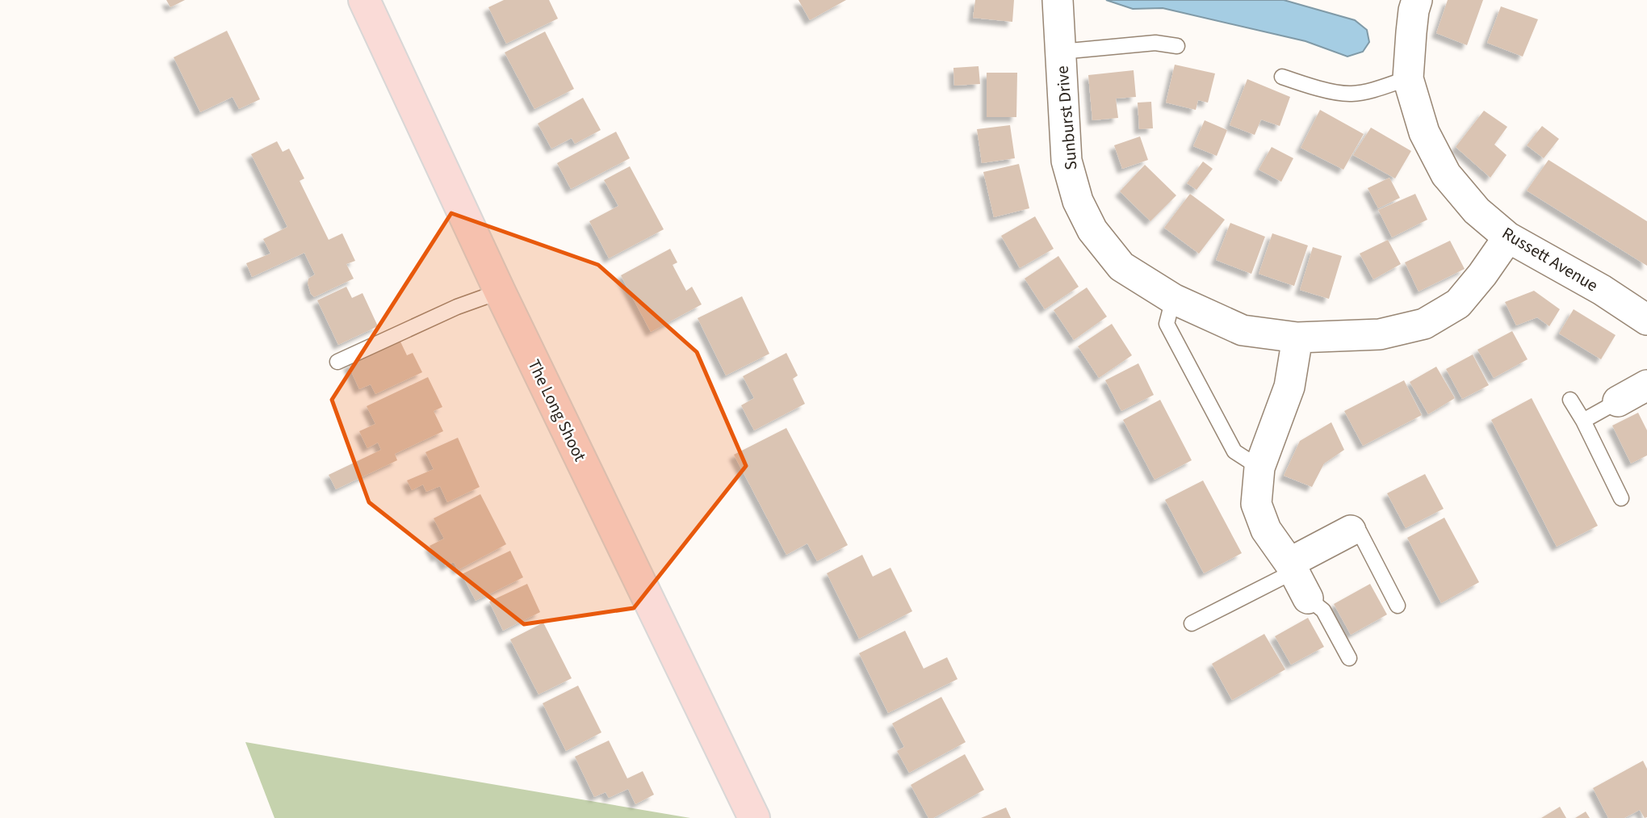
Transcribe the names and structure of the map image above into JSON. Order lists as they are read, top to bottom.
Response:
{
  "streets": {
    "main road": ["The Long Shoot"],
    "street": ["Sunburst Drive", "Russett Avenue"]
  },
  "crossings": [
    ["Sunburst Drive", "Russett Avenue"]
  ]
}
